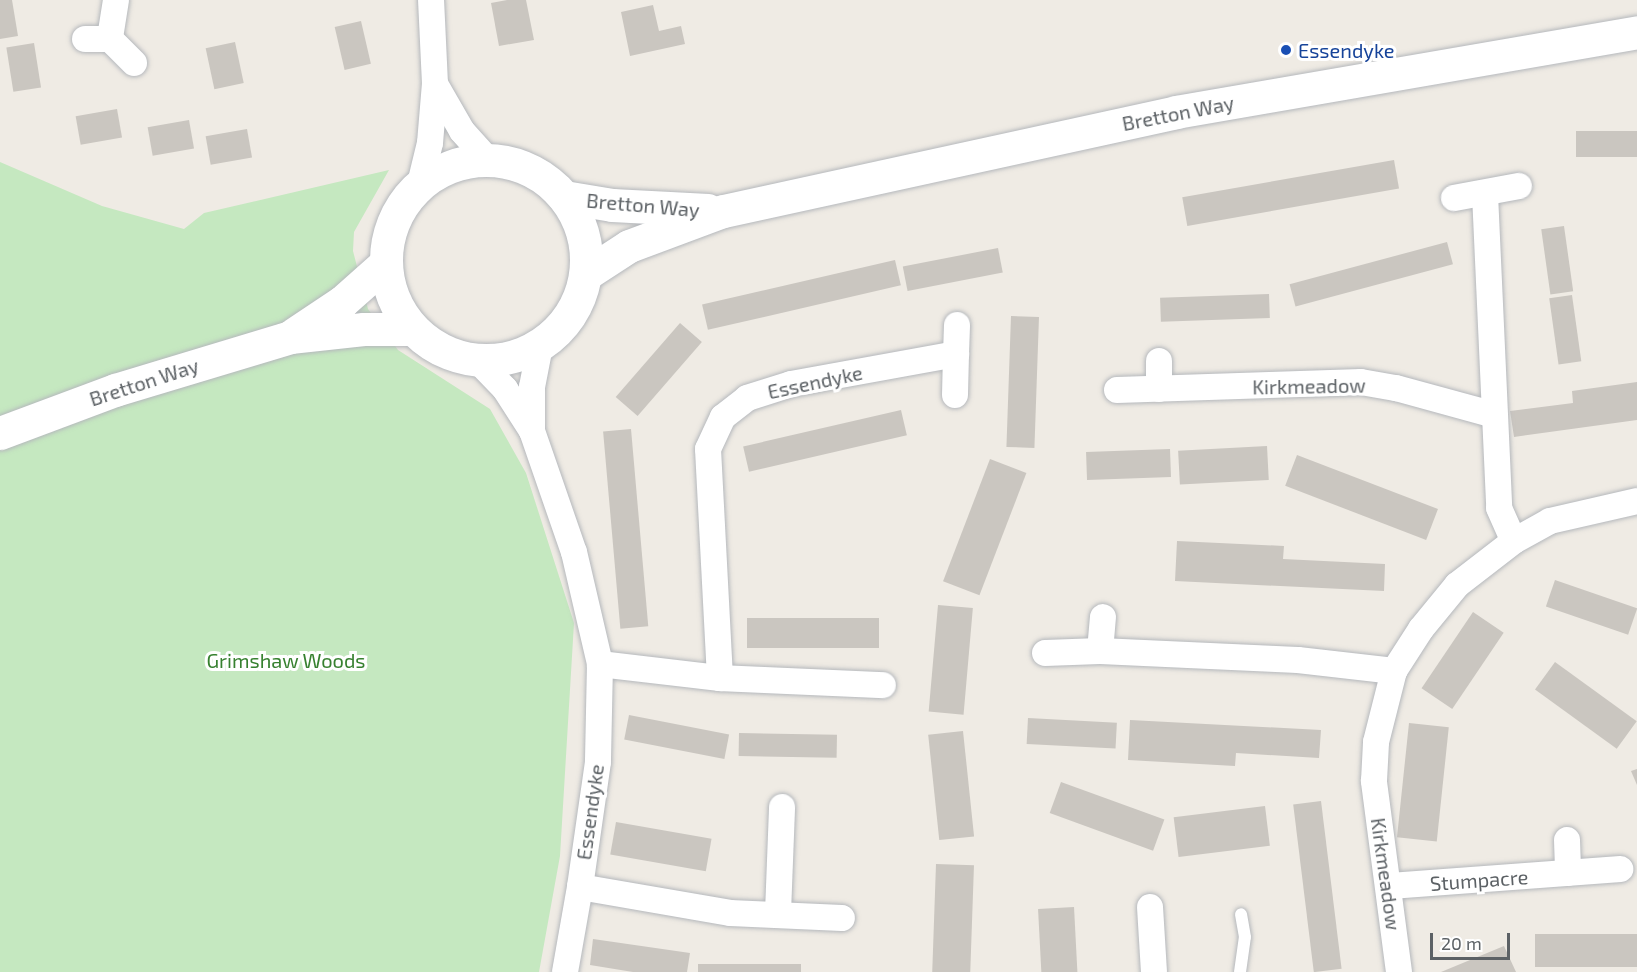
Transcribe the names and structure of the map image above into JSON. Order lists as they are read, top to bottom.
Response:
{
  "streets": {
    "street": [
      "Bretton Way",
      "Essendyke",
      "Kirkmeadow",
      "Stumpacre"
    ]
  },
  "crossings": [
    ["Bretton Way", "Essendyke"],
    ["Kirkmeadow", "Stumpacre"]
  ],
  "parks": ["Grimshaw Woods"],
  "places": ["Essendyke"],
  "scale_bar": "20 m"
}
